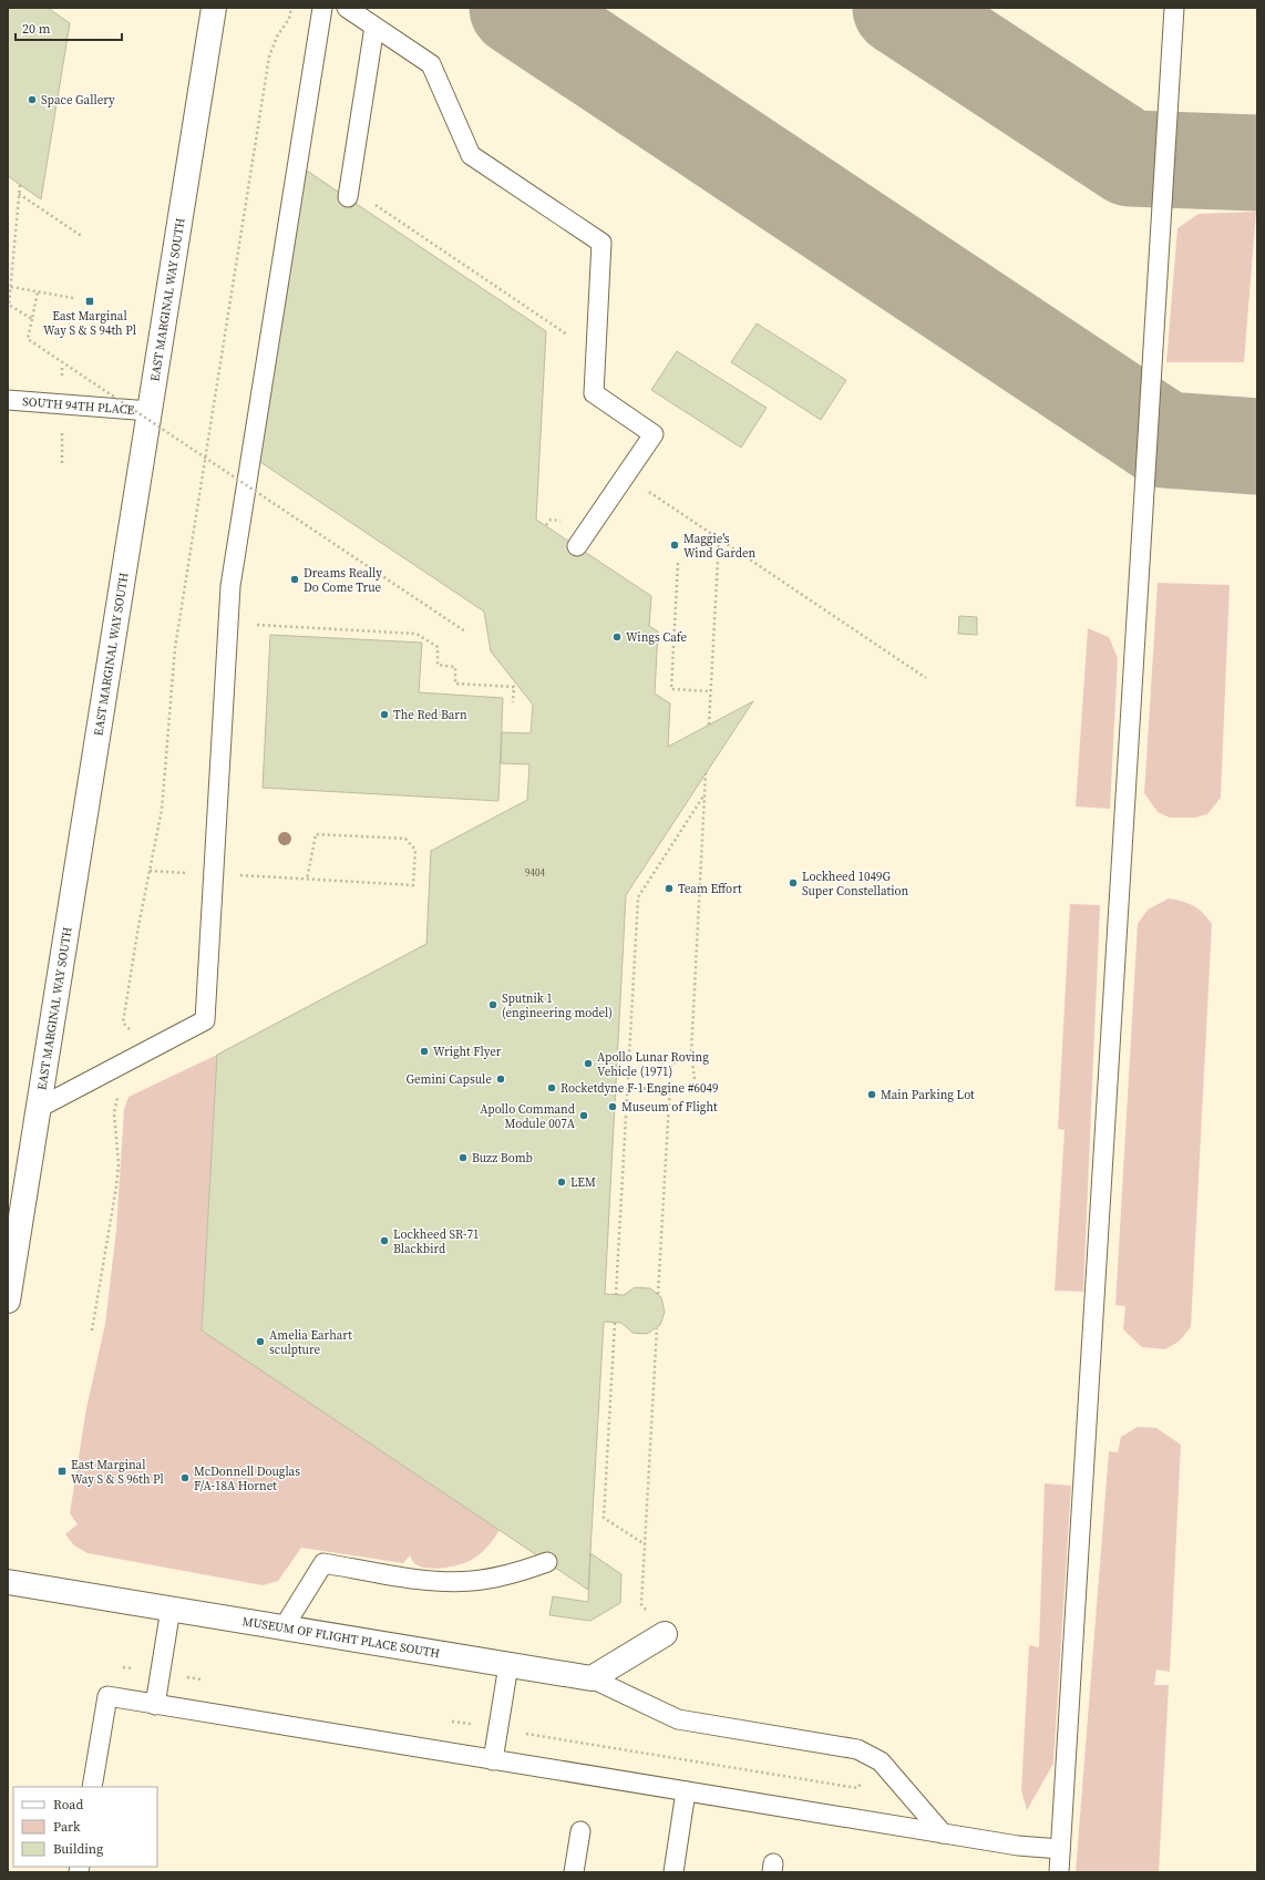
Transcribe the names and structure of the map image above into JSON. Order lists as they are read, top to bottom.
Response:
{
  "streets": {
    "main road": ["EAST MARGINAL WAY SOUTH", "MUSEUM OF FLIGHT PLACE SOUTH"],
    "lane": ["SOUTH 94TH PLACE"]
  },
  "crossings": [
    ["EAST MARGINAL WAY SOUTH", "SOUTH 94TH PLACE"]
  ],
  "places": {
    "other": [
      "Space Gallery",
      "Maggie's Wind Garden",
      "Dreams Really Do Come True",
      "Wings Cafe",
      "The Red Barn",
      "Lockheed 1049G Super Constellation",
      "Team Effort",
      "Sputnik 1 (engineering model)",
      "Wright Flyer",
      "Apollo Lunar Roving Vehicle (1971)",
      "Gemini Capsule",
      "Rocketdyne F-1 Engine #6049",
      "Main Parking Lot",
      "Museum of Flight",
      "Apollo Command Module 007A",
      "Buzz Bomb",
      "LEM",
      "Lockheed SR-71 Blackbird",
      "Amelia Earhart sculpture",
      "McDonnell Douglas F/A-18A Hornet"
    ],
    "transit": ["East Marginal Way S & S 94th Pl", "East Marginal Way S & S 96th Pl"]
  },
  "house_numbers": ["9404"],
  "legend": ["Road", "Park", "Building"],
  "scale_bar": "20 m"
}
